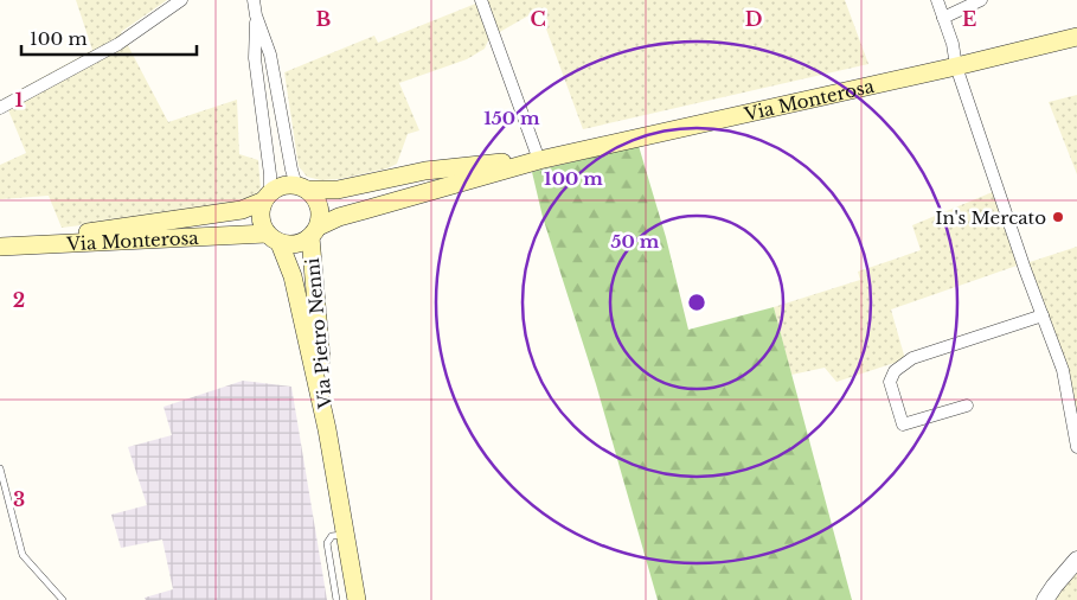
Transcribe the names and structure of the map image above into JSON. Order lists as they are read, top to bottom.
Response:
{
  "streets": {
    "main road": ["Via Monterosa", "Via Pietro Nenni"]
  },
  "crossings": [
    ["Via Monterosa", "Via Pietro Nenni"]
  ],
  "places": ["In's Mercato"],
  "scale_bar": "100 m",
  "grid": {
    "columns": [
      "B",
      "C",
      "D",
      "E"
    ],
    "rows": ["1", "2", "3"]
  },
  "rings": ["150 m", "100 m", "50 m"]
}
